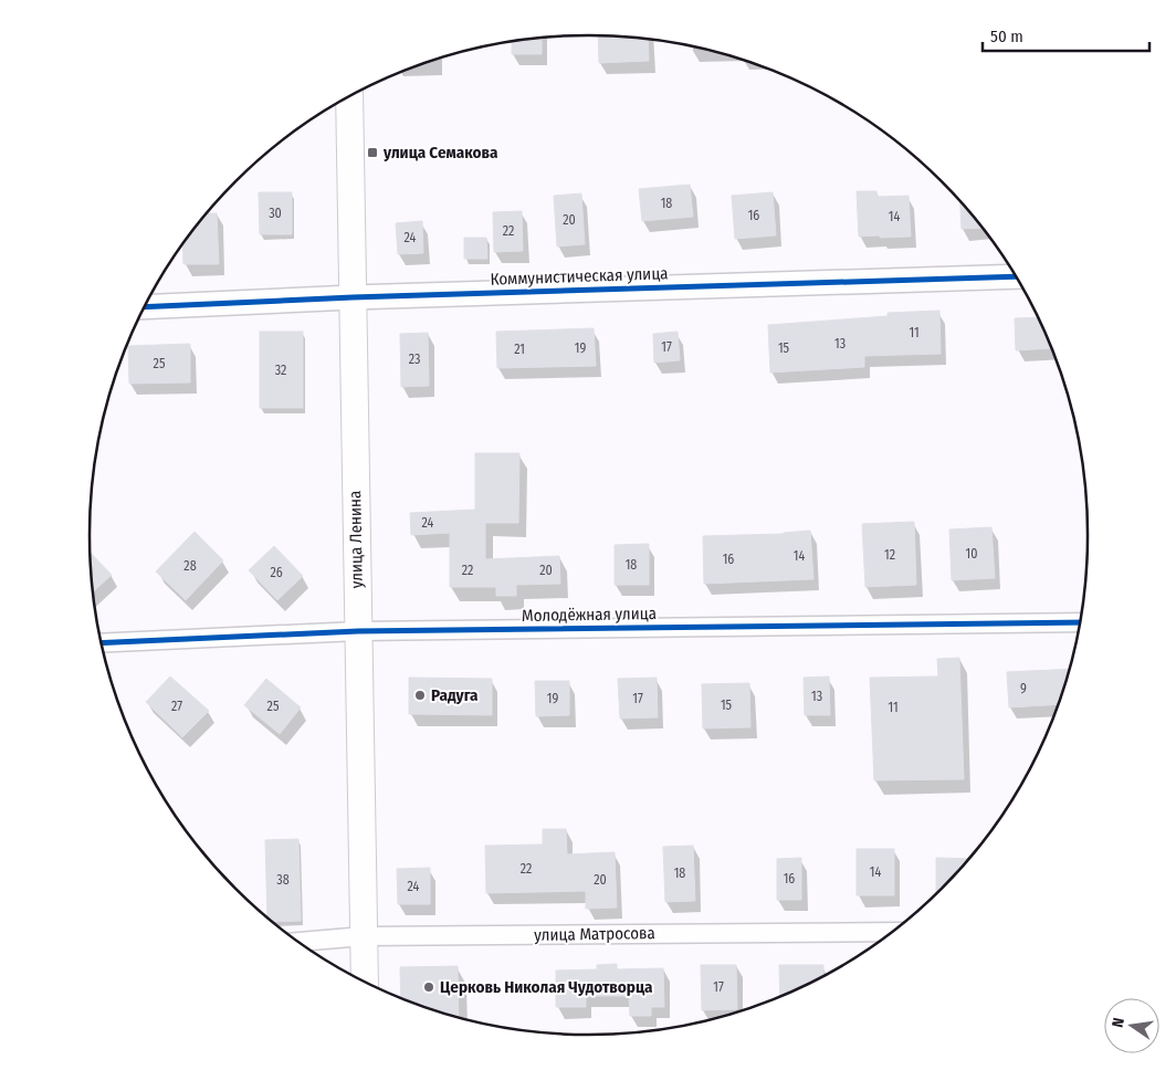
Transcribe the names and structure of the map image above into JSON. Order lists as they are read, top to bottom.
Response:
{
  "streets": {
    "main road": ["улица Ленина"],
    "street": ["Коммунистическая улица", "Молодёжная улица", "улица Матросова"]
  },
  "crossings": [
    ["Коммунистическая улица", "улица Ленина"],
    ["улица Ленина", "Молодёжная улица"],
    ["улица Ленина", "улица Матросова"]
  ],
  "places": {
    "transit": ["улица Семакова"],
    "other": ["Радуга", "Церковь Николая Чудотворца"]
  },
  "house_numbers": [
    "18",
    "30",
    "16",
    "14",
    "20",
    "22",
    "24",
    "11",
    "13",
    "17",
    "19",
    "15",
    "21",
    "23",
    "25",
    "32",
    "24",
    "10",
    "12",
    "14",
    "16",
    "18",
    "28",
    "22",
    "20",
    "26",
    "9",
    "13",
    "19",
    "17",
    "15",
    "27",
    "25",
    "11",
    "22",
    "14",
    "18",
    "16",
    "38",
    "20",
    "24",
    "17"
  ],
  "scale_bar": "50 m",
  "north": "left"
}
